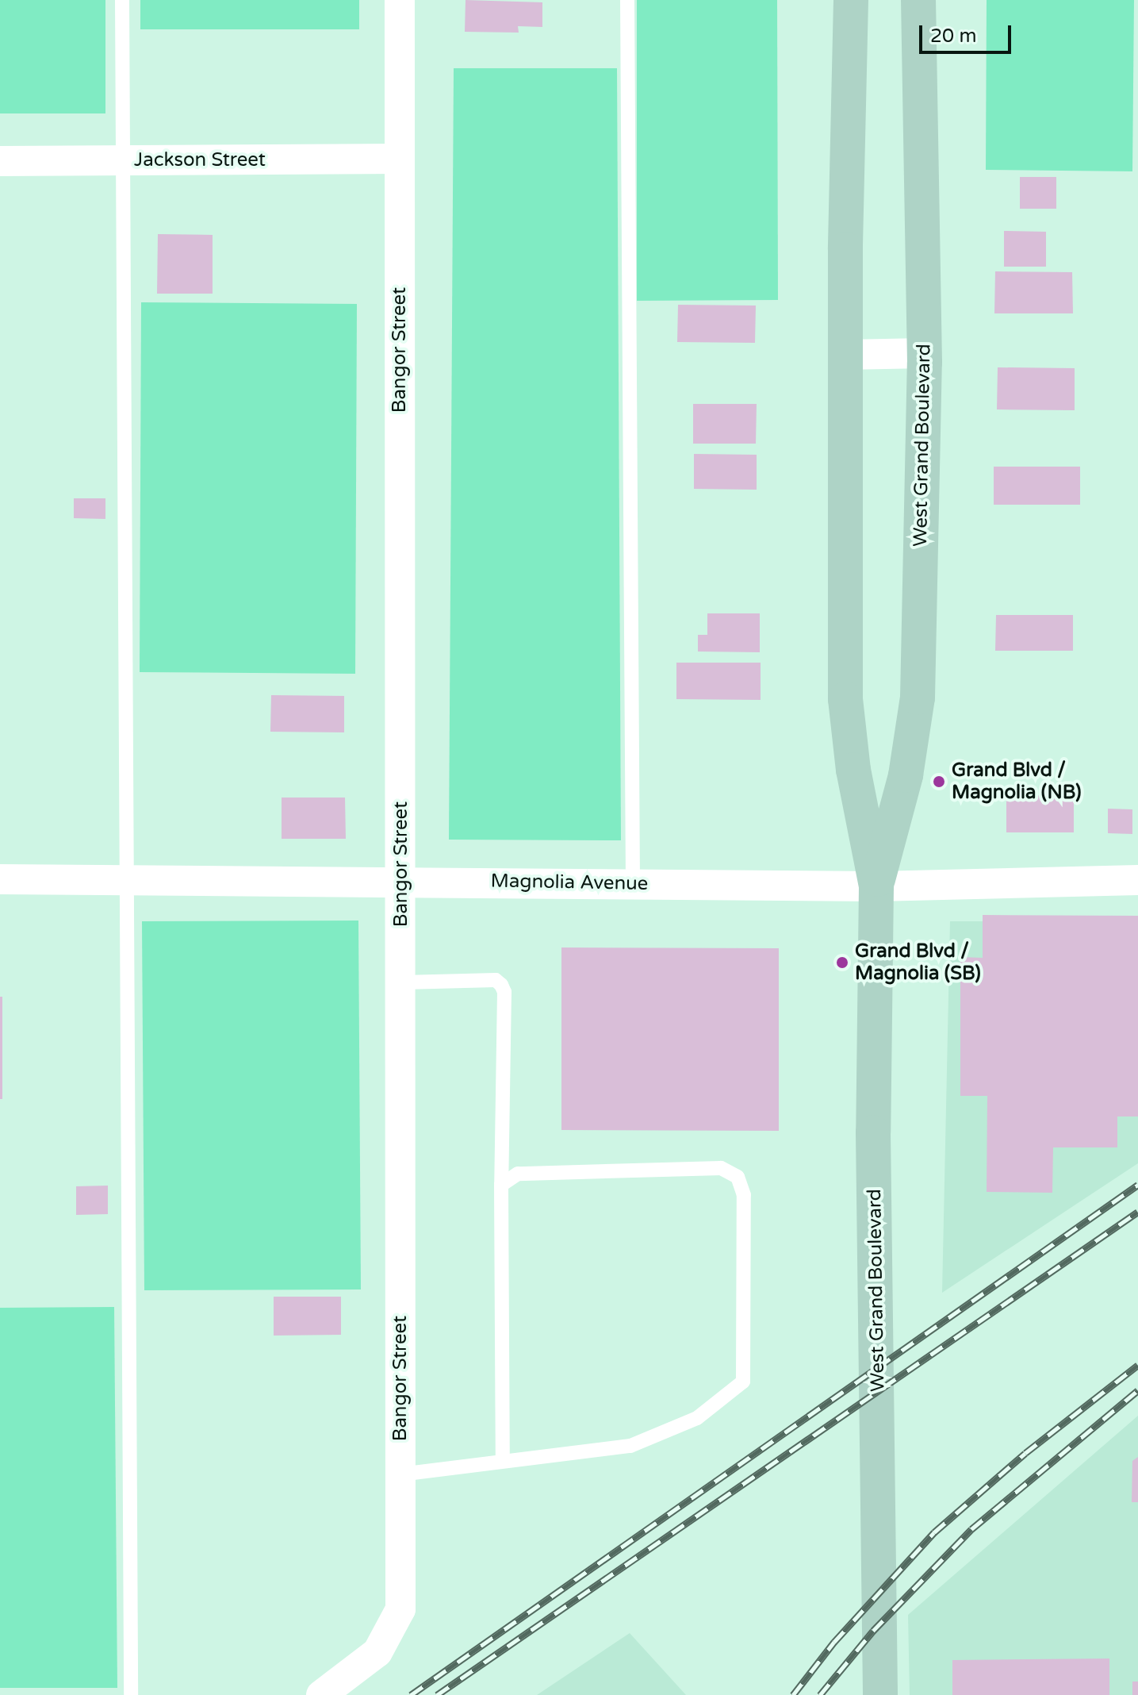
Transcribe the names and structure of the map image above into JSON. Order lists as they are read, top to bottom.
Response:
{
  "streets": {
    "main road": ["West Grand Boulevard"],
    "street": ["Jackson Street", "Bangor Street", "Magnolia Avenue"]
  },
  "crossings": [
    ["Jackson Street", "Bangor Street"],
    ["Bangor Street", "Magnolia Avenue"],
    ["West Grand Boulevard", "Magnolia Avenue"]
  ],
  "places": ["Grand Blvd / Magnolia (NB)", "Grand Blvd / Magnolia (SB)"],
  "scale_bar": "20 m"
}
